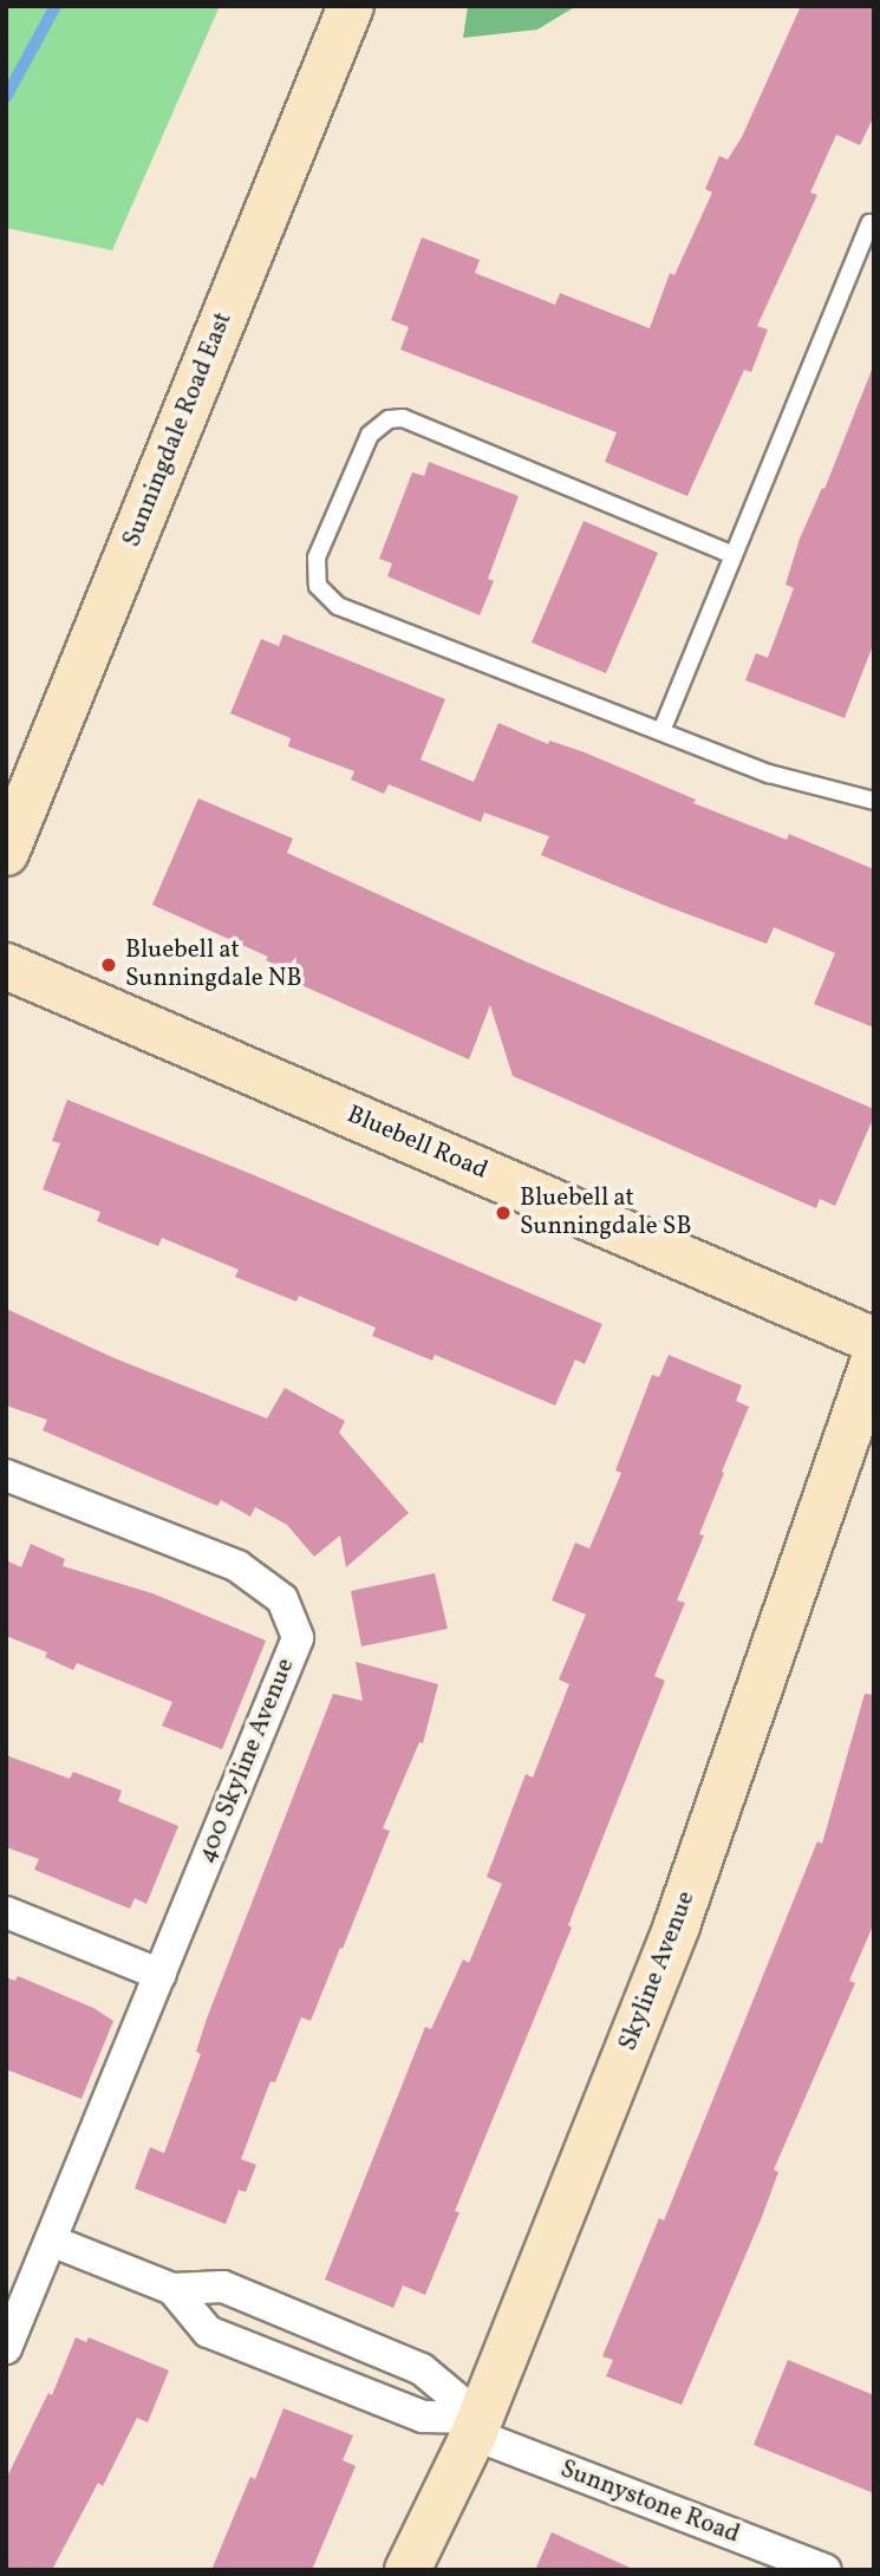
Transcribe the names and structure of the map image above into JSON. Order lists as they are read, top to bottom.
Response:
{
  "streets": {
    "street": [
      "Sunningdale Road East",
      "Bluebell Road",
      "400 Skyline Avenue",
      "Skyline Avenue",
      "Sunnystone Road"
    ]
  },
  "crossings": [
    ["Skyline Avenue", "Sunnystone Road"]
  ],
  "places": ["Bluebell at Sunningdale NB", "Bluebell at Sunningdale SB"]
}
